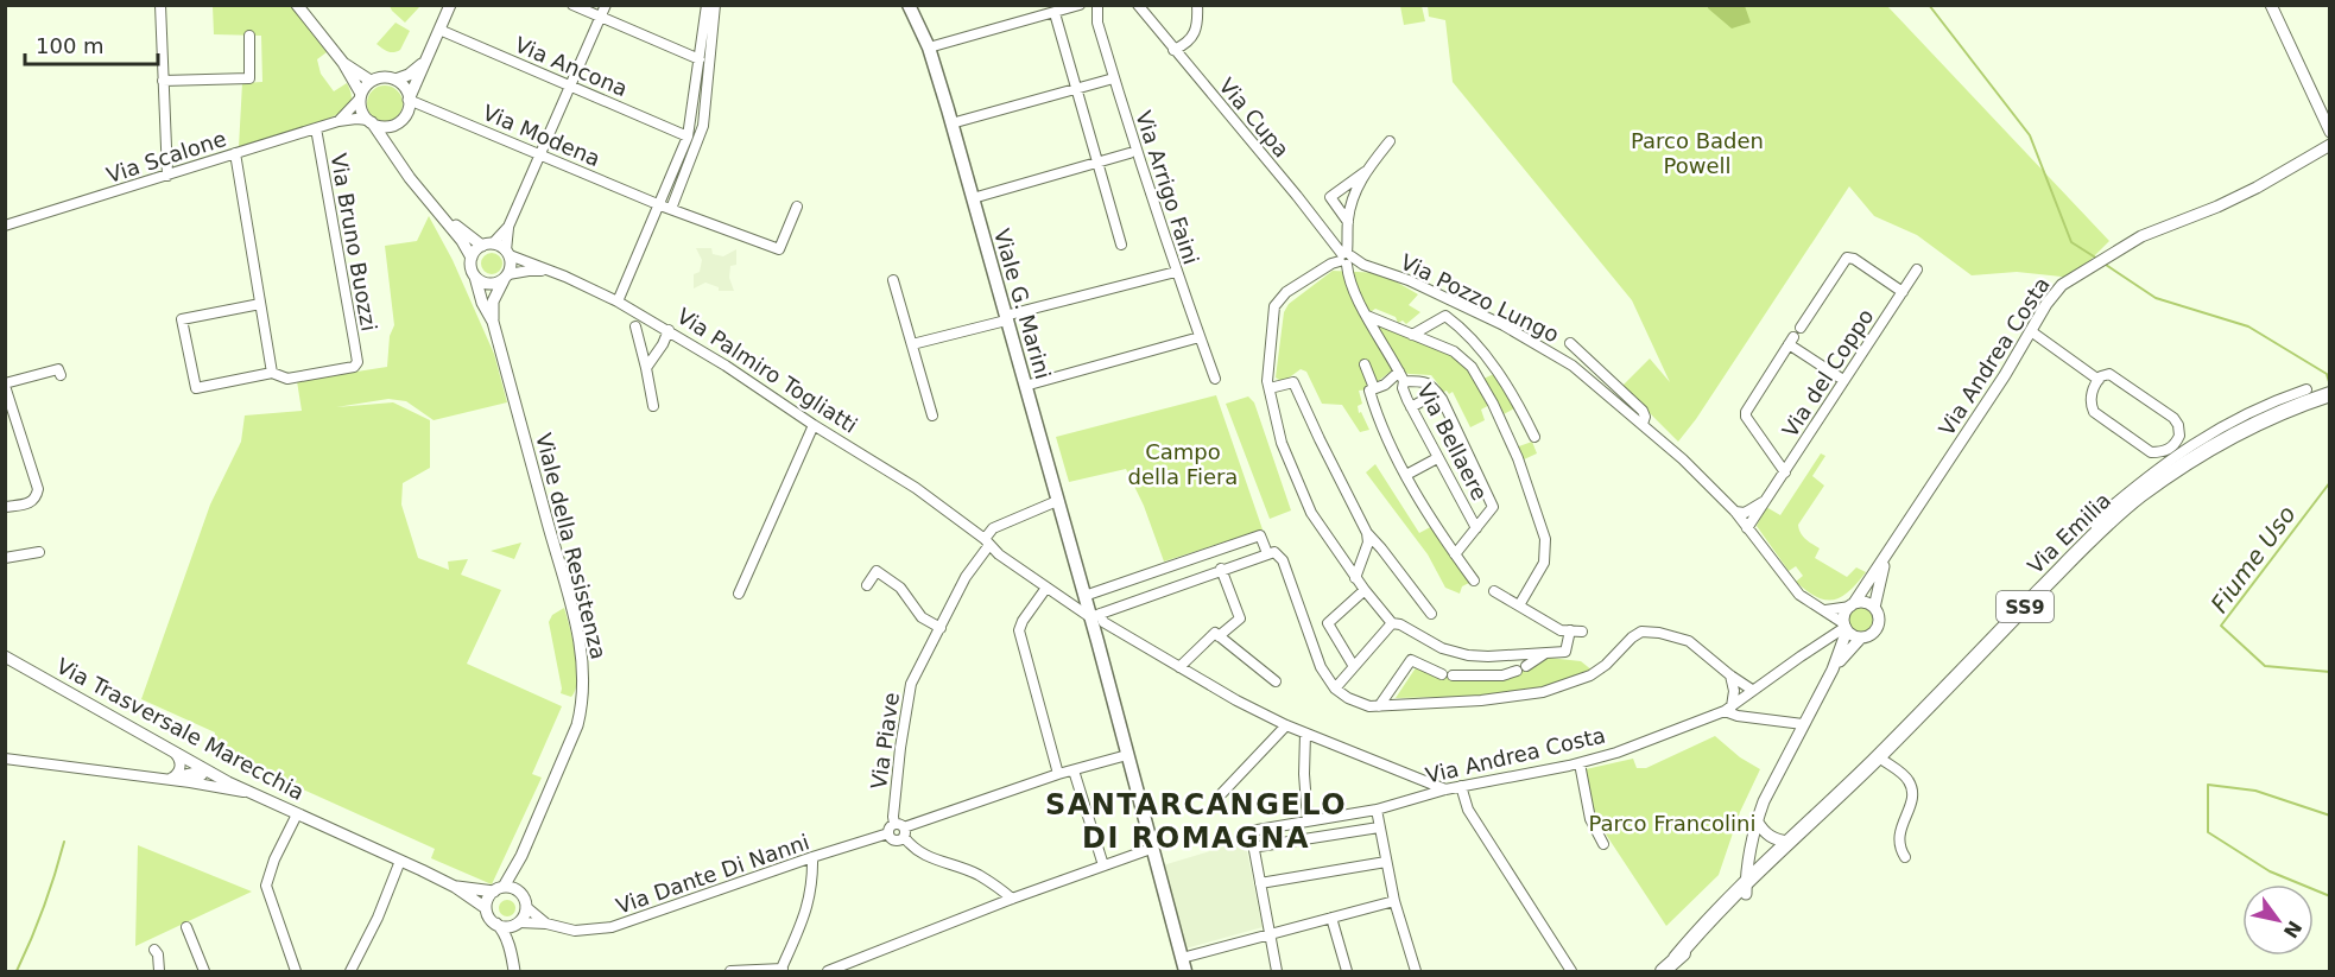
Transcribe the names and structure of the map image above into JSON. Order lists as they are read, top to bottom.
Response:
{
  "streets": {
    "main road": ["Viale G. Marini", "Via Emilia", "SS9"],
    "street": [
      "Via Ancona",
      "Via Cupa",
      "Via Modena",
      "Via Scalone",
      "Via Arrigo Faini",
      "Via Bruno Buozzi",
      "Via Pozzo Lungo",
      "Via Andrea Costa",
      "Via Palmiro Togliatti",
      "Via del Coppo",
      "Via Bellaere",
      "Viale della Resistenza",
      "Via Trasversale Marecchia",
      "Via Piave",
      "Via Dante Di Nanni"
    ]
  },
  "crossings": [
    ["Via Cupa", "Via Pozzo Lungo"],
    ["Via Cupa", "Via Bellaere"],
    ["Via Modena", "Via Scalone"],
    ["Via Scalone", "Via Bruno Buozzi"],
    ["Via Pozzo Lungo", "Via Andrea Costa"],
    ["Via Pozzo Lungo", "Via del Coppo"],
    ["Via Pozzo Lungo", "Via Bellaere"],
    ["Viale G. Marini", "Via Palmiro Togliatti"],
    ["Via Andrea Costa", "Via Palmiro Togliatti"],
    ["Via Palmiro Togliatti", "Viale della Resistenza"],
    ["Via Palmiro Togliatti", "Via Piave"],
    ["Viale della Resistenza", "Via Trasversale Marecchia"],
    ["Viale della Resistenza", "Via Dante Di Nanni"],
    ["Via Trasversale Marecchia", "Via Dante Di Nanni"]
  ],
  "districts": ["SANTARCANGELO DI ROMAGNA"],
  "water": ["Fiume Uso"],
  "parks": ["Parco Baden Powell", "Campo della Fiera", "Parco Francolini"],
  "scale_bar": "100 m",
  "north": "bottom right"
}
